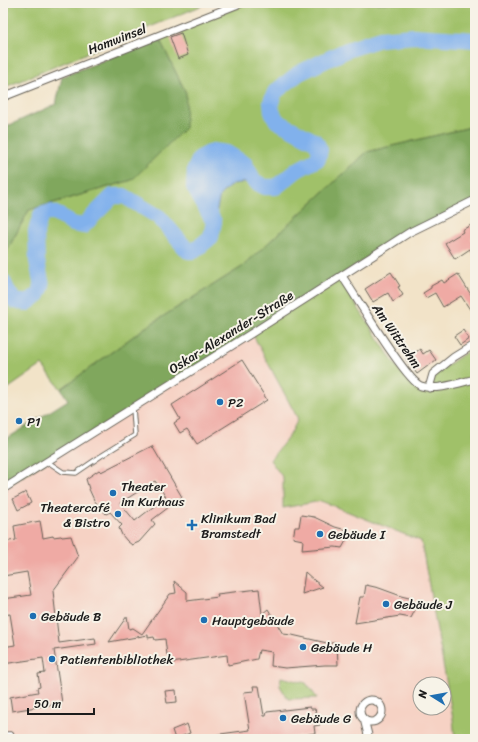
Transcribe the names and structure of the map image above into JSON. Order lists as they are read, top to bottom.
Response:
{
  "streets": {
    "street": ["Hamwinsel", "Oskar-Alexander-Straße", "Am Wittrehm"]
  },
  "crossings": [
    ["Oskar-Alexander-Straße", "Am Wittrehm"]
  ],
  "places": {
    "other": [
      "P2",
      "P1",
      "Theater im Kurhaus",
      "Theatercafé & Bistro",
      "Gebäude I",
      "Gebäude J",
      "Gebäude B",
      "Hauptgebäude",
      "Gebäude H",
      "Patientenbibliothek",
      "Gebäude G"
    ],
    "health": ["Klinikum Bad Bramstedt"]
  },
  "scale_bar": "50 m",
  "north": "left"
}
